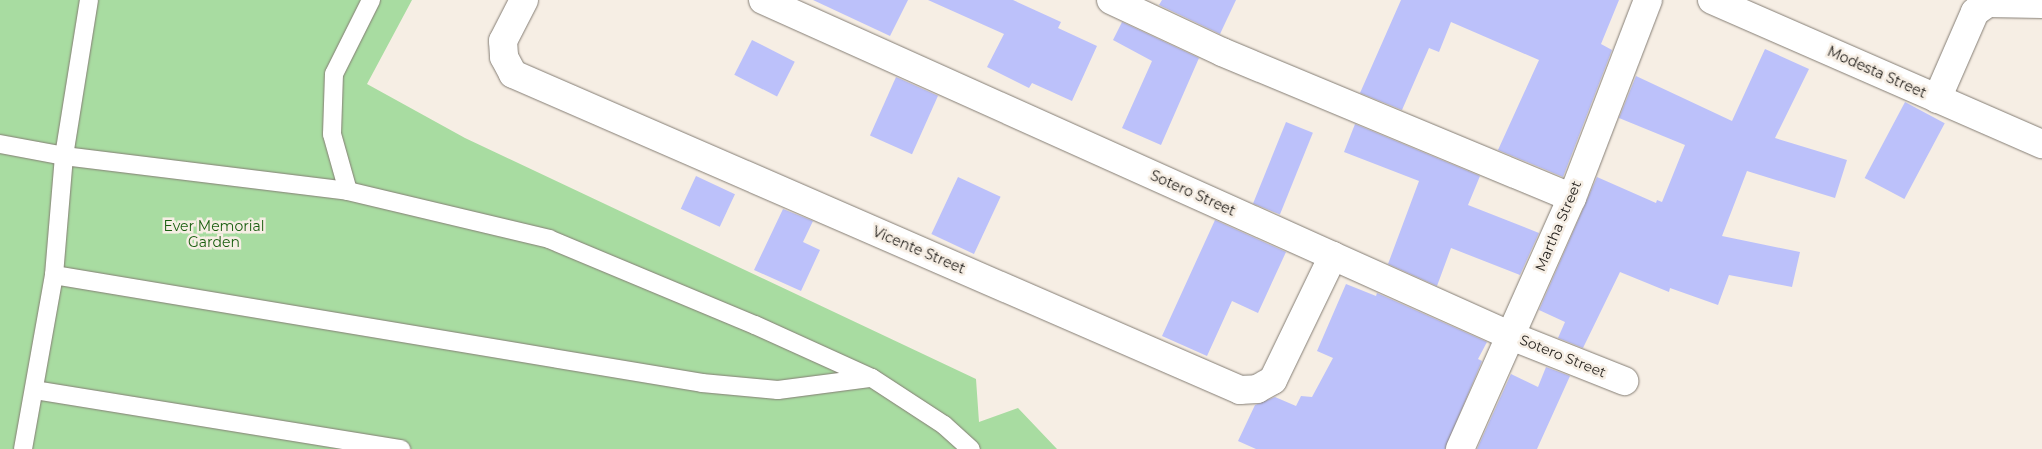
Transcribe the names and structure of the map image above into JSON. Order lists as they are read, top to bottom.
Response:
{
  "streets": {
    "street": [
      "Modesta Street",
      "Sotero Street",
      "Martha Street",
      "Vicente Street"
    ]
  },
  "crossings": [
    ["Sotero Street", "Martha Street"],
    ["Sotero Street", "Vicente Street"]
  ],
  "parks": ["Ever Memorial Garden"]
}
